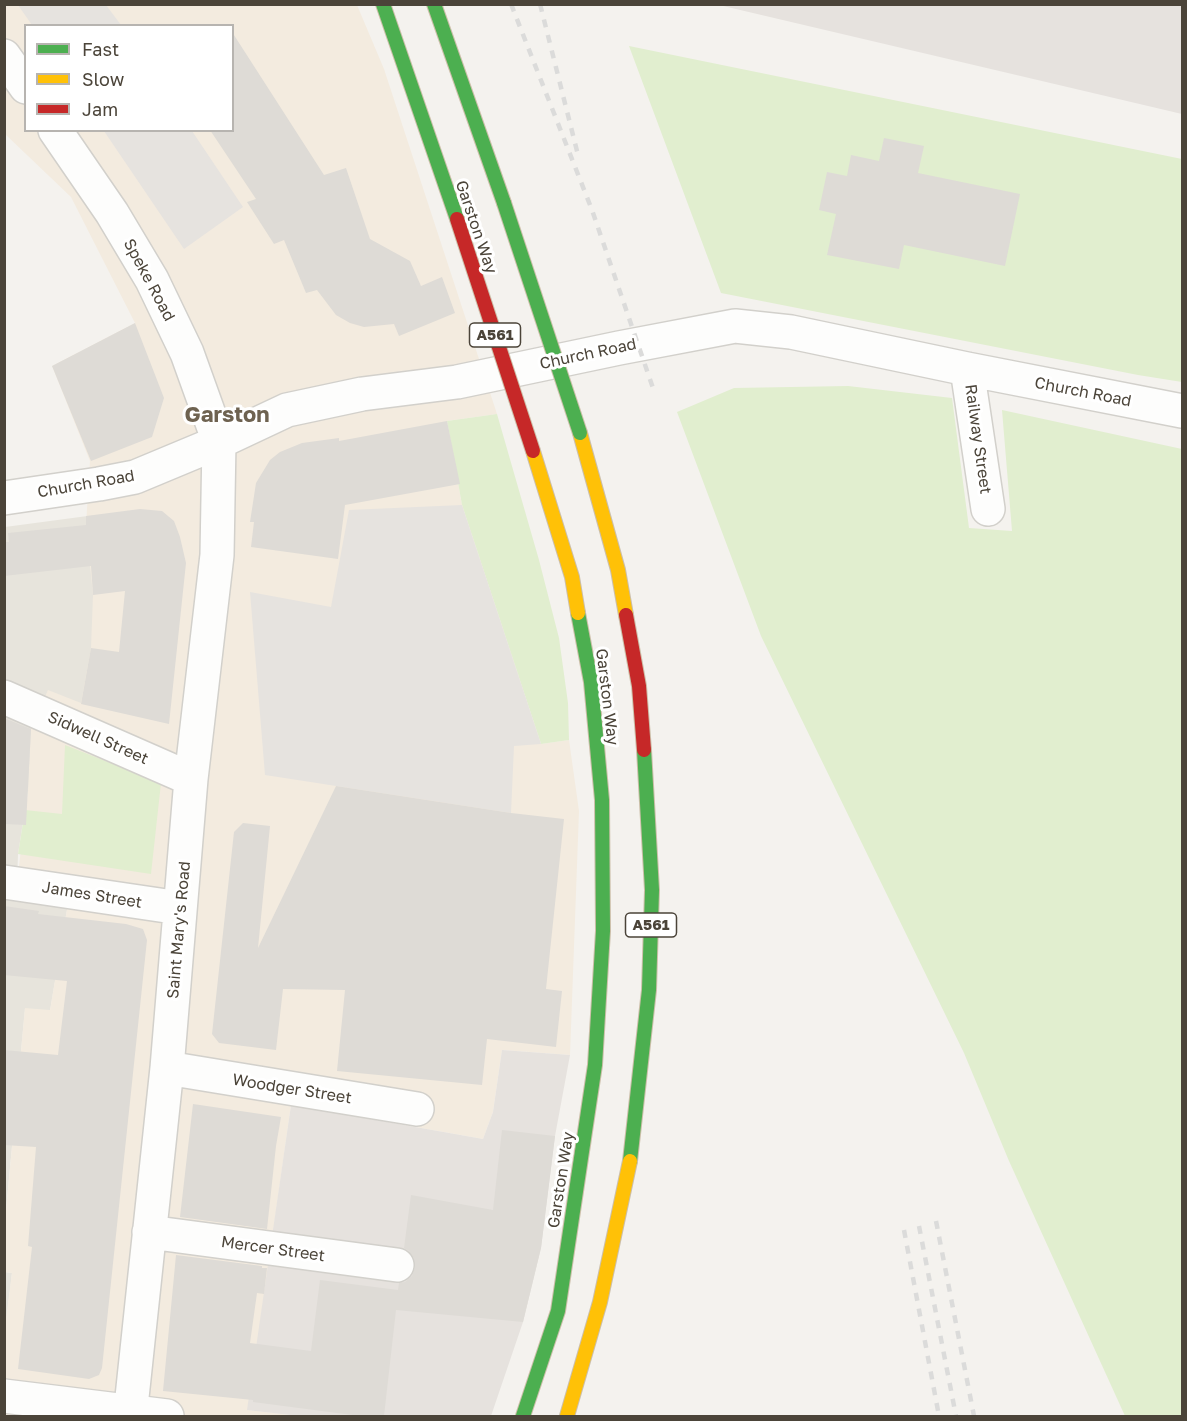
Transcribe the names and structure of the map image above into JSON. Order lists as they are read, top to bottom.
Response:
{
  "streets": {
    "highway": ["Garston Way", "A561"],
    "street": [
      "Speke Road",
      "Church Road",
      "Railway Street",
      "Sidwell Street",
      "James Street",
      "Saint Mary's Road",
      "Woodger Street",
      "Mercer Street"
    ]
  },
  "crossings": [
    ["Speke Road", "Church Road"],
    ["Speke Road", "Saint Mary's Road"],
    ["Church Road", "Railway Street"],
    ["Church Road", "Saint Mary's Road"],
    ["Sidwell Street", "Saint Mary's Road"],
    ["James Street", "Saint Mary's Road"],
    ["Saint Mary's Road", "Woodger Street"],
    ["Saint Mary's Road", "Mercer Street"]
  ],
  "districts": ["Garston"],
  "legend": ["Fast", "Slow", "Jam"]
}
